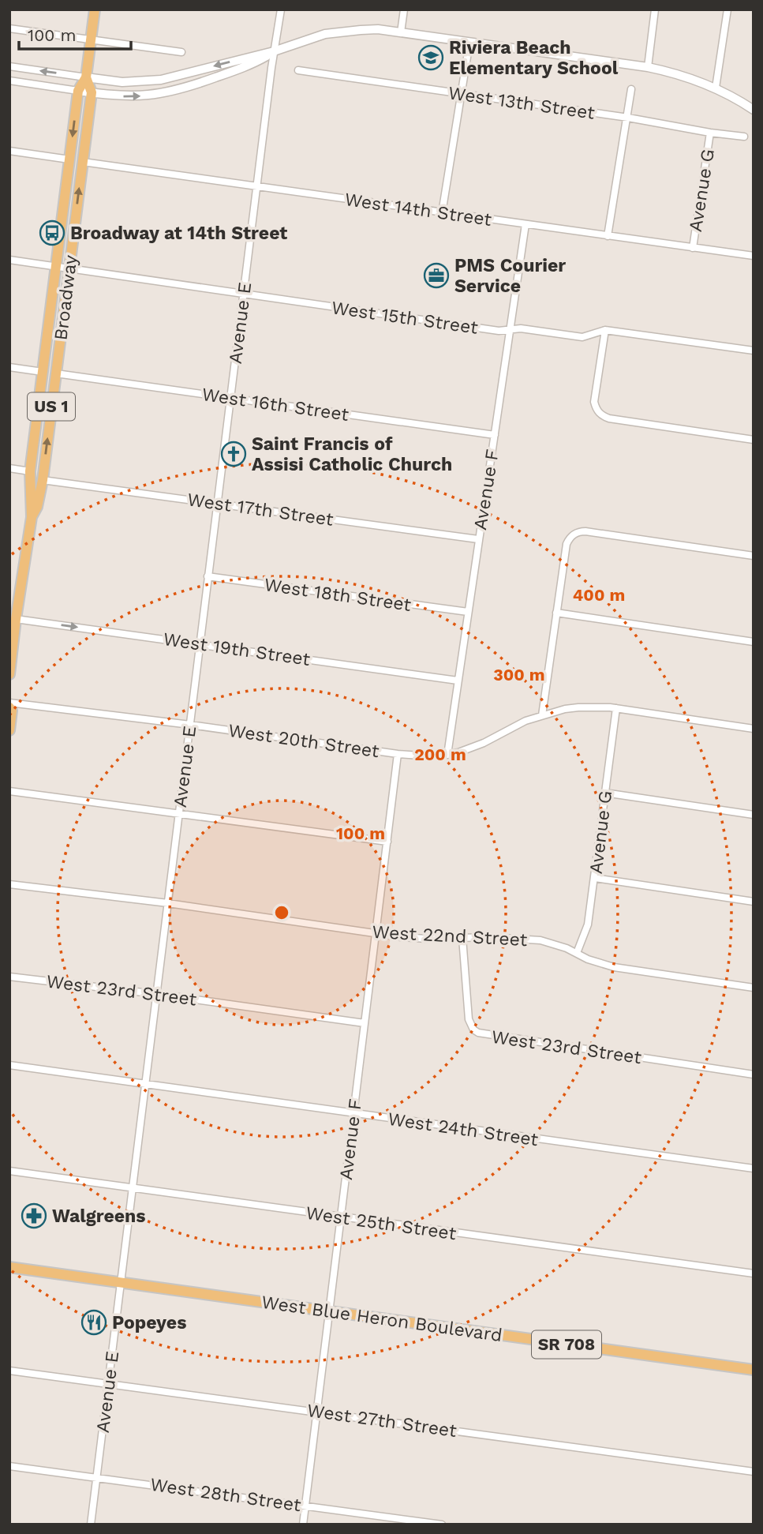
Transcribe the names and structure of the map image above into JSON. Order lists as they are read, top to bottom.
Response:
{
  "streets": {
    "main road": [
      "Broadway",
      "US 1",
      "West Blue Heron Boulevard",
      "SR 708"
    ],
    "street": [
      "West 13th Street",
      "Avenue G",
      "West 14th Street",
      "West 15th Street",
      "Avenue E",
      "West 16th Street",
      "Avenue F",
      "West 17th Street",
      "West 18th Street",
      "West 19th Street",
      "West 20th Street",
      "West 22nd Street",
      "West 23rd Street",
      "West 24th Street",
      "West 25th Street",
      "West 27th Street",
      "West 28th Street"
    ]
  },
  "crossings": [
    ["West 13th Street", "Avenue G"],
    ["Avenue G", "West 14th Street"],
    ["Avenue G", "West 20th Street"],
    ["Avenue G", "West 22nd Street"],
    ["West 14th Street", "Broadway"],
    ["West 14th Street", "Avenue E"],
    ["West 14th Street", "Avenue F"],
    ["Broadway", "West 15th Street"],
    ["Broadway", "West 16th Street"],
    ["Broadway", "West 17th Street"],
    ["Broadway", "West 19th Street"],
    ["West 15th Street", "Avenue E"],
    ["West 15th Street", "Avenue F"],
    ["Avenue E", "West 16th Street"],
    ["Avenue E", "West 17th Street"],
    ["Avenue E", "West 18th Street"],
    ["Avenue E", "West 19th Street"],
    ["Avenue E", "West 20th Street"],
    ["Avenue E", "West 22nd Street"],
    ["Avenue E", "West 23rd Street"],
    ["Avenue E", "West 24th Street"],
    ["Avenue E", "West 25th Street"],
    ["Avenue E", "West Blue Heron Boulevard"],
    ["Avenue E", "West 27th Street"],
    ["Avenue E", "West 28th Street"],
    ["West 16th Street", "Avenue F"],
    ["Avenue F", "West 17th Street"],
    ["Avenue F", "West 18th Street"],
    ["Avenue F", "West 19th Street"],
    ["Avenue F", "West 20th Street"],
    ["Avenue F", "West 22nd Street"],
    ["Avenue F", "West 23rd Street"],
    ["Avenue F", "West 24th Street"],
    ["Avenue F", "West 25th Street"],
    ["Avenue F", "West Blue Heron Boulevard"],
    ["Avenue F", "West 27th Street"],
    ["Avenue F", "West 28th Street"],
    ["West 22nd Street", "West 23rd Street"]
  ],
  "one_way": ["West 19th Street"],
  "places": {
    "school or university": ["Riviera Beach Elementary School"],
    "bus stop": ["Broadway at 14th Street"],
    "office": ["PMS Courier Service"],
    "church": ["Saint Francis of Assisi Catholic Church"],
    "pharmacy": ["Walgreens"],
    "restaurant": ["Popeyes"]
  },
  "scale_bar": "100 m",
  "rings": [
    "400 m",
    "300 m",
    "200 m",
    "100 m"
  ]
}
